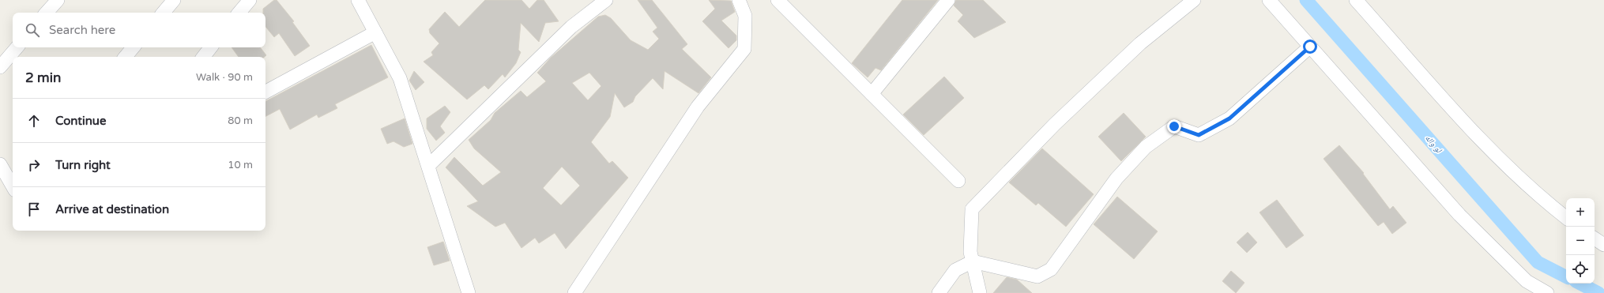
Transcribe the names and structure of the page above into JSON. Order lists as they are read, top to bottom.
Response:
{
  "water": ["لو واله"],
  "page": {
    "search": "Search here",
    "heading": ["2 min", "Walk · 90 m"],
    "list": [
      ["Continue", "80 m"],
      ["Turn right", "10 m"],
      "Arrive at destination"
    ],
    "map_buttons": ["+", "−"]
  }
}
